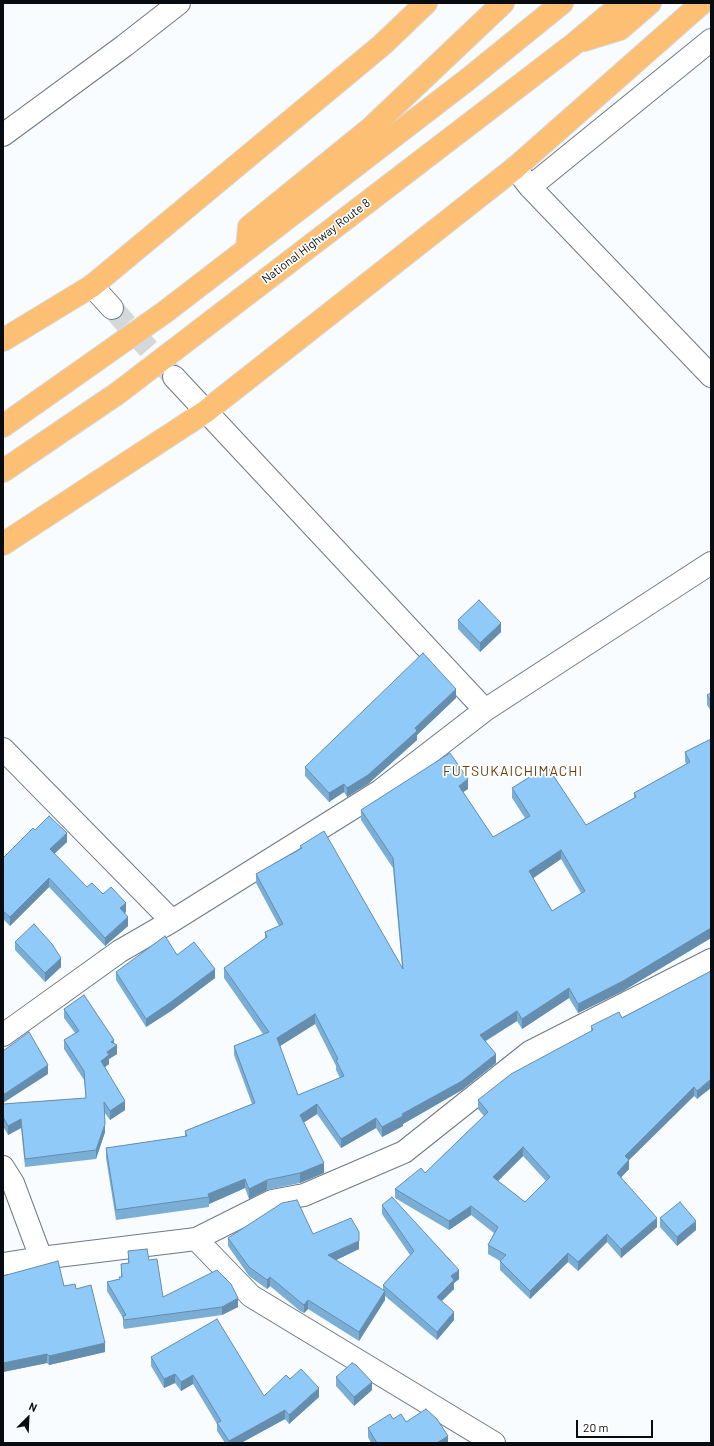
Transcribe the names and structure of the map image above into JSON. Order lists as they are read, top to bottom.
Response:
{
  "streets": {
    "highway": ["National Highway Route 8"]
  },
  "districts": ["FUTSUKAICHIMACHI"],
  "scale_bar": "20 m",
  "north": "top right"
}
